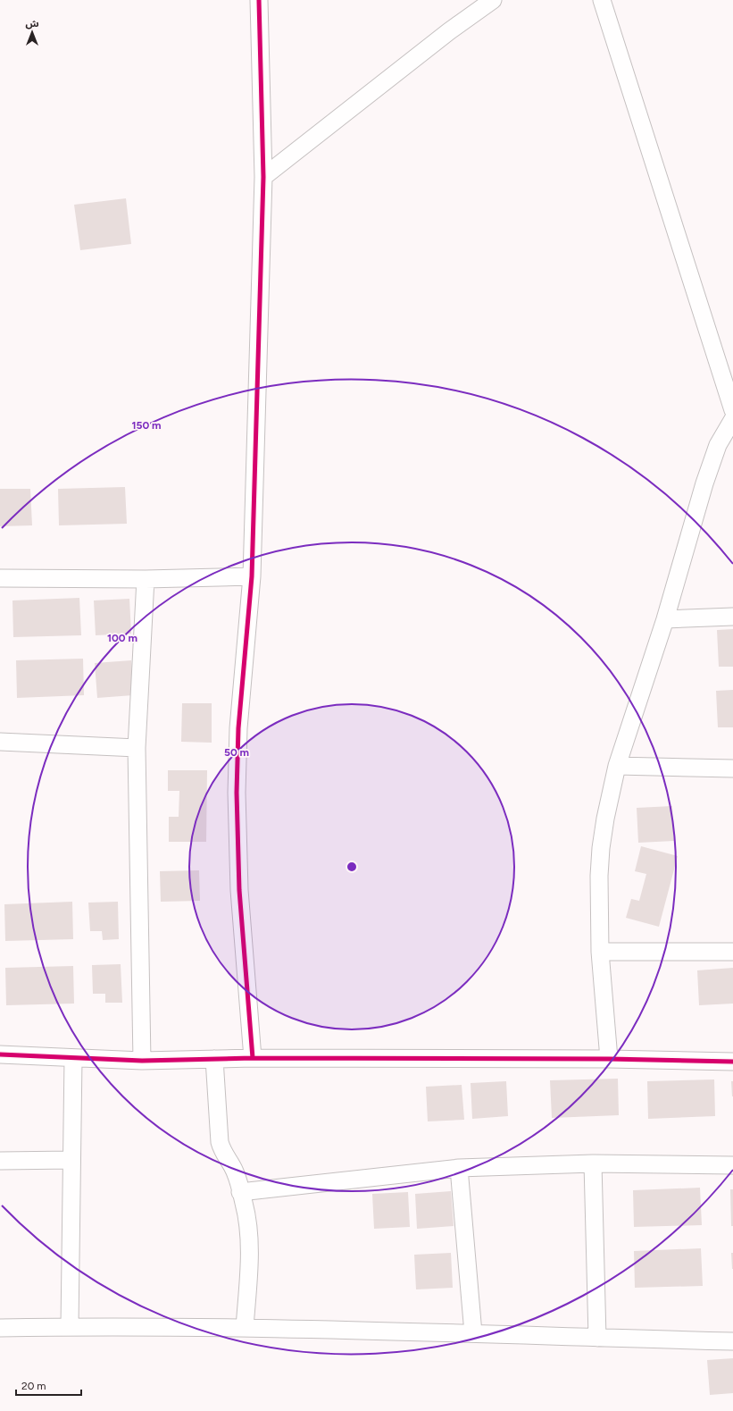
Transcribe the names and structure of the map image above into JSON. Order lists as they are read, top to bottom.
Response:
{
  "scale_bar": "20 m",
  "north": "top",
  "rings": ["150 m", "100 m", "50 m"]
}
